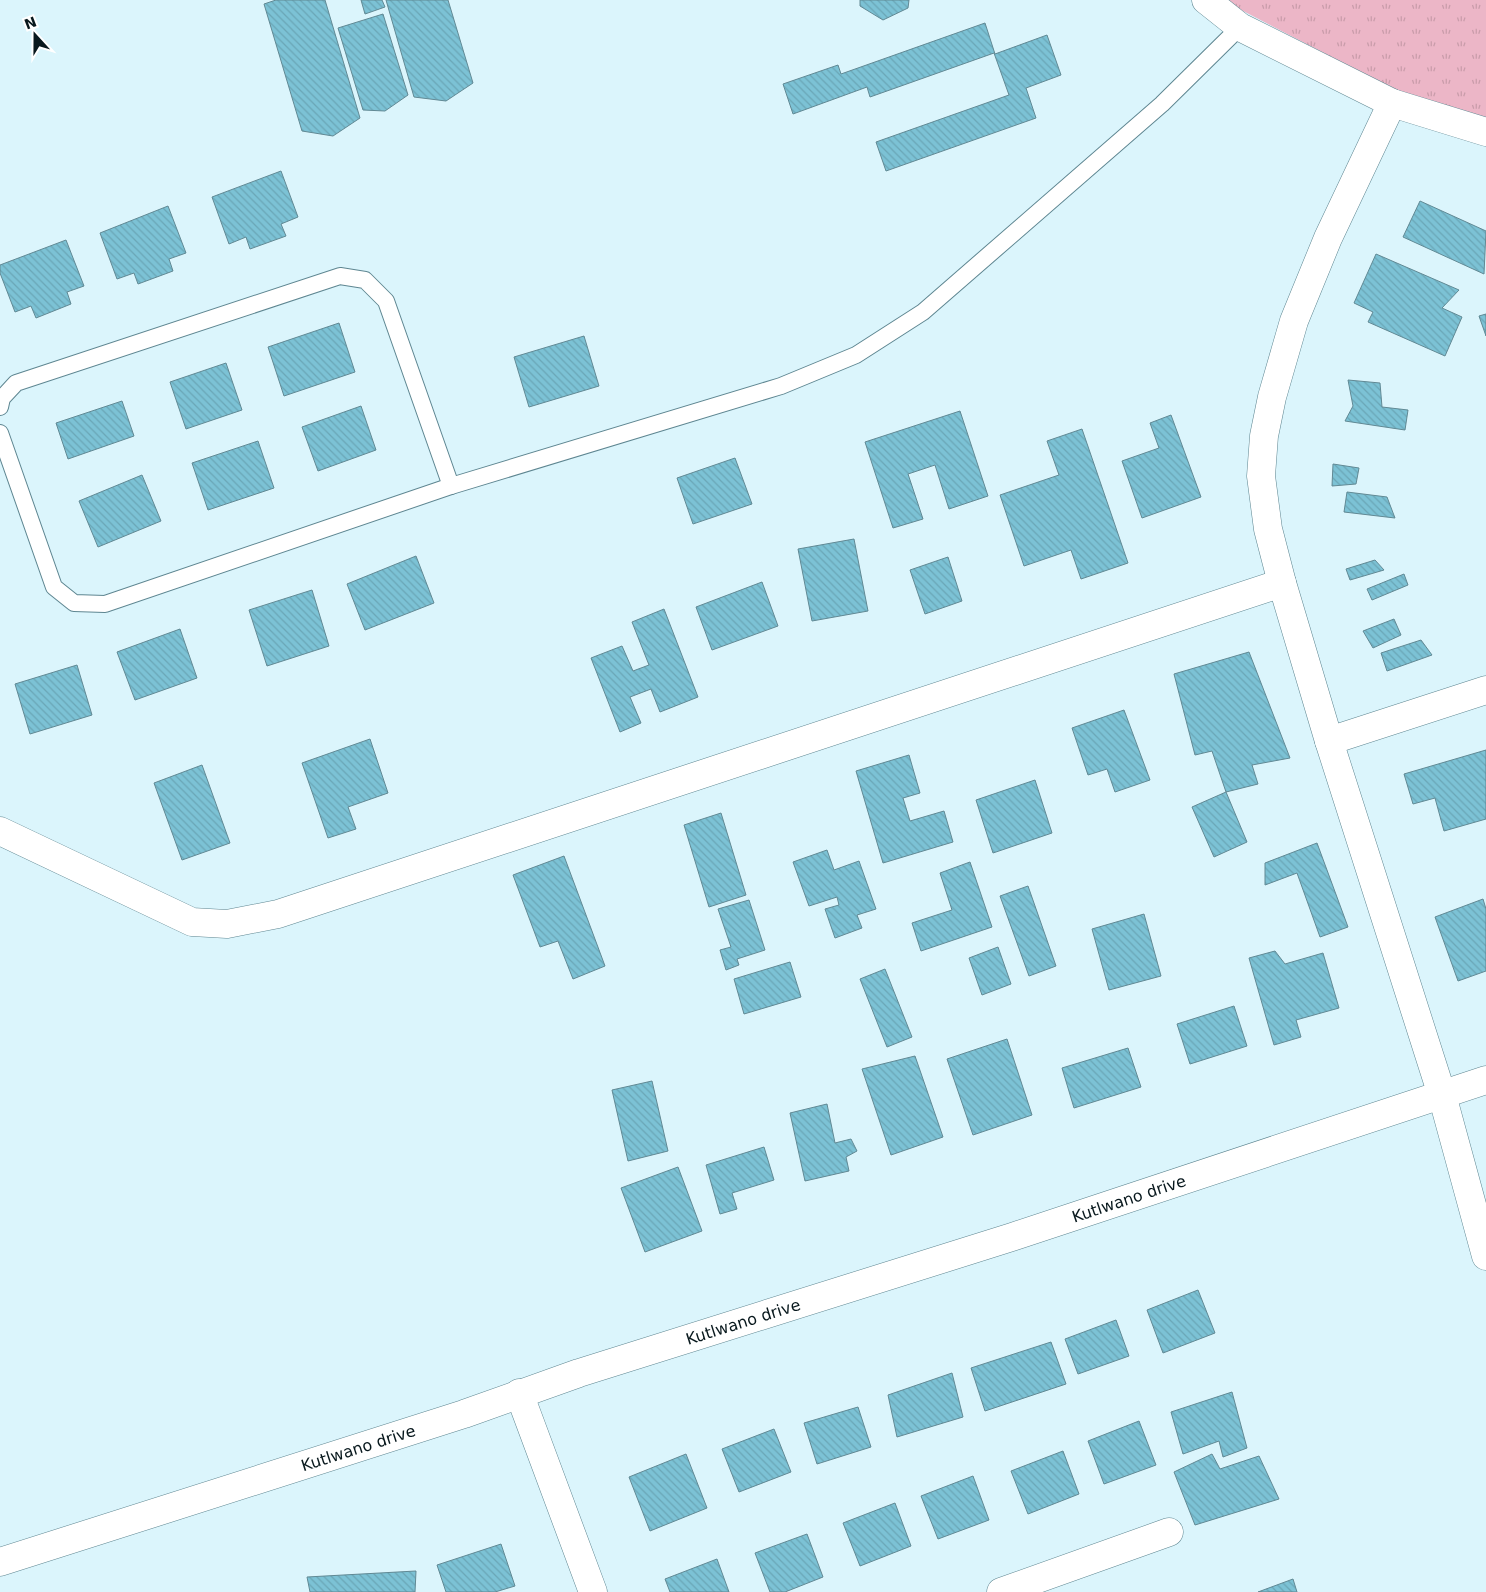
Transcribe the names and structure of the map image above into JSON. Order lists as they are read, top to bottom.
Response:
{
  "streets": {
    "street": ["Kutlwano drive"]
  },
  "north": "top"
}
